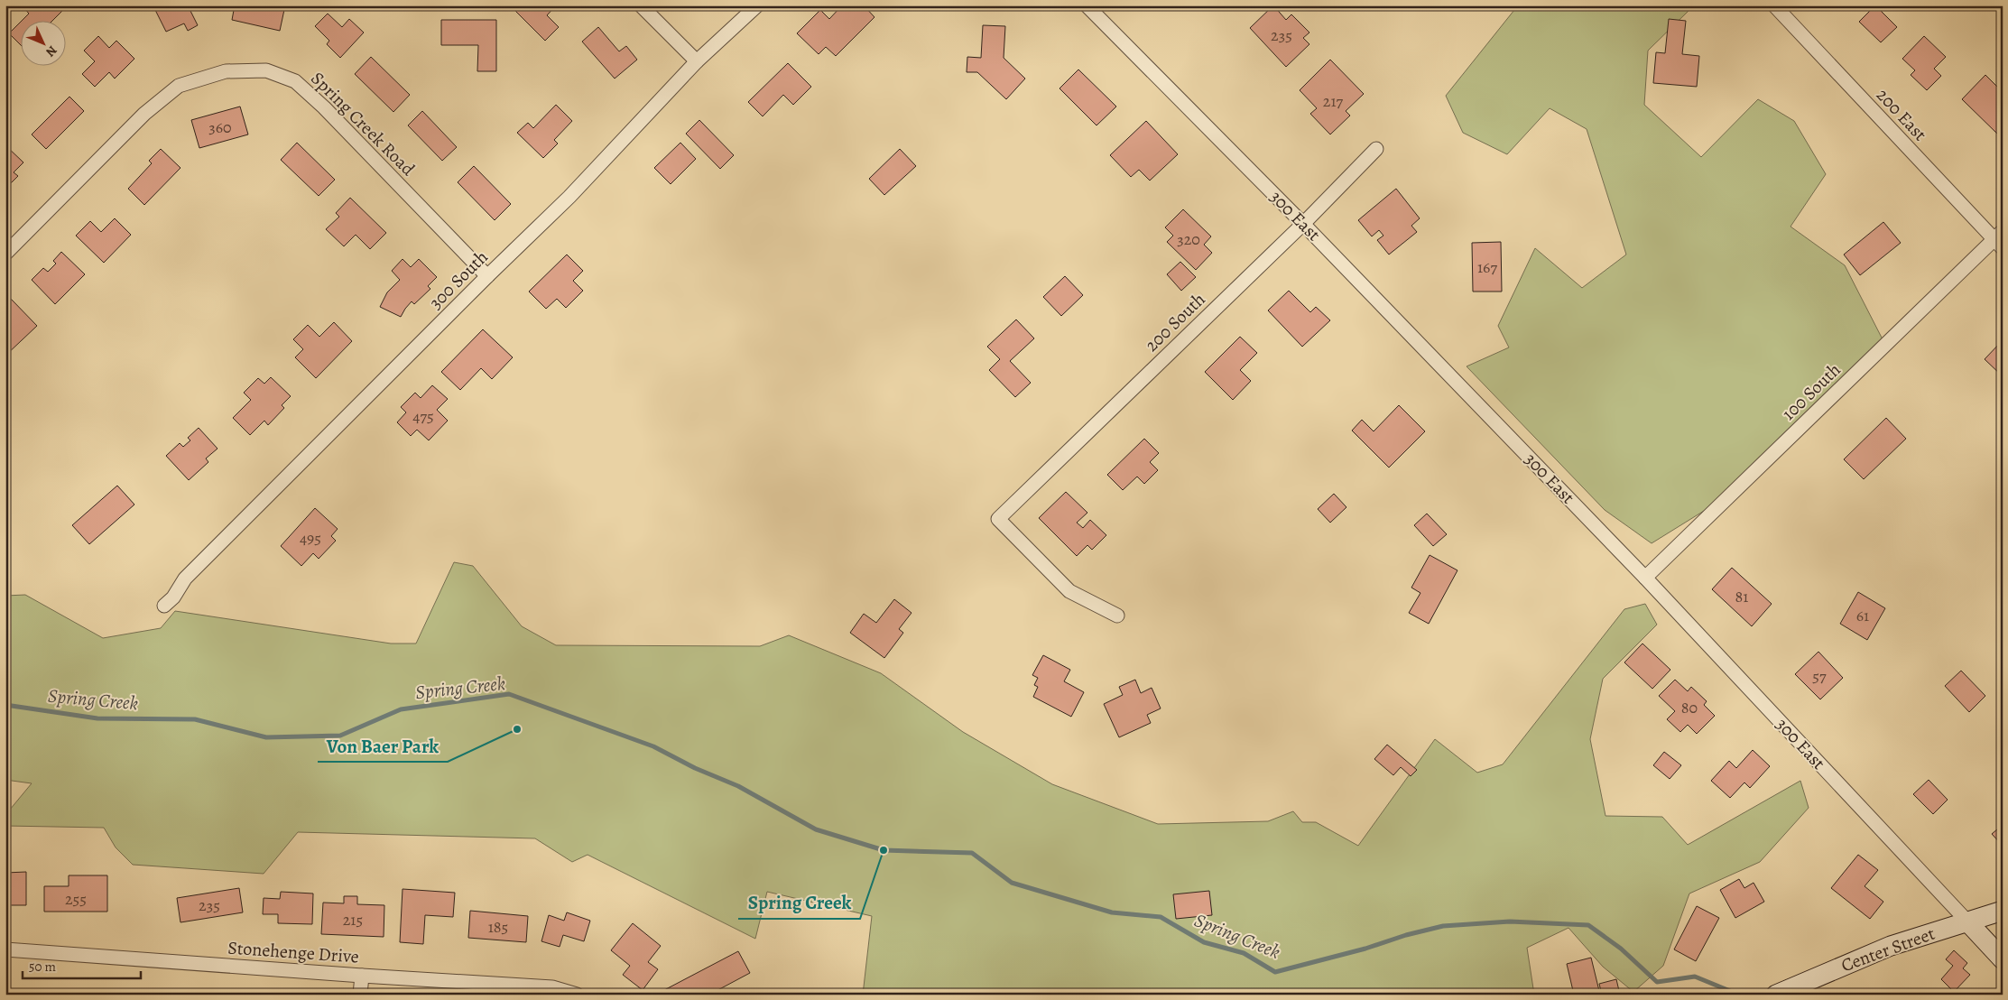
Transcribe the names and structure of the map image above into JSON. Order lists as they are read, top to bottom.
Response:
{
  "streets": {
    "street": [
      "200 East",
      "Spring Creek Road",
      "300 East",
      "300 South",
      "200 South",
      "100 South",
      "Center Street",
      "Stonehenge Drive"
    ]
  },
  "crossings": [
    ["200 East", "100 South"],
    ["Spring Creek Road", "300 South"],
    ["300 East", "200 South"],
    ["300 East", "100 South"],
    ["300 East", "Center Street"]
  ],
  "water": ["Spring Creek"],
  "places": ["Von Baer Park", "Spring Creek"],
  "house_numbers": [
    "235",
    "217",
    "360",
    "320",
    "167",
    "475",
    "495",
    "81",
    "61",
    "57",
    "80",
    "255",
    "235",
    "215",
    "185"
  ],
  "scale_bar": "50 m",
  "north": "bottom right"
}
